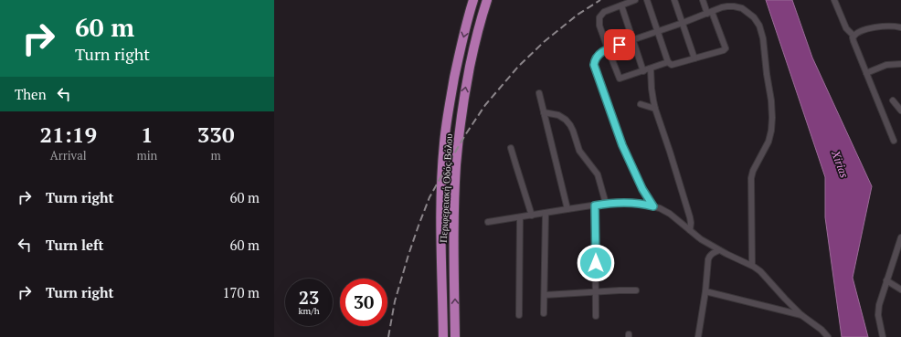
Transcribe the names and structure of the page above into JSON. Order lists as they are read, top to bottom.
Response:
{
  "streets": {
    "main road": ["Περιφερειακή Οδός Βόλου"]
  },
  "water": ["Xirias"],
  "page": {
    "turn": ["60 m", "Turn right"],
    "then": "Then",
    "eta": [
      "21:19",
      "Arrival",
      "1",
      "min",
      "330",
      "m"
    ],
    "list": [
      {
        "name": "Turn right",
        "value": "60 m"
      },
      {
        "name": "Turn left",
        "value": "60 m"
      },
      {
        "name": "Turn right",
        "value": "170 m"
      }
    ],
    "speed": "23 km/h",
    "limit": "30"
  }
}
